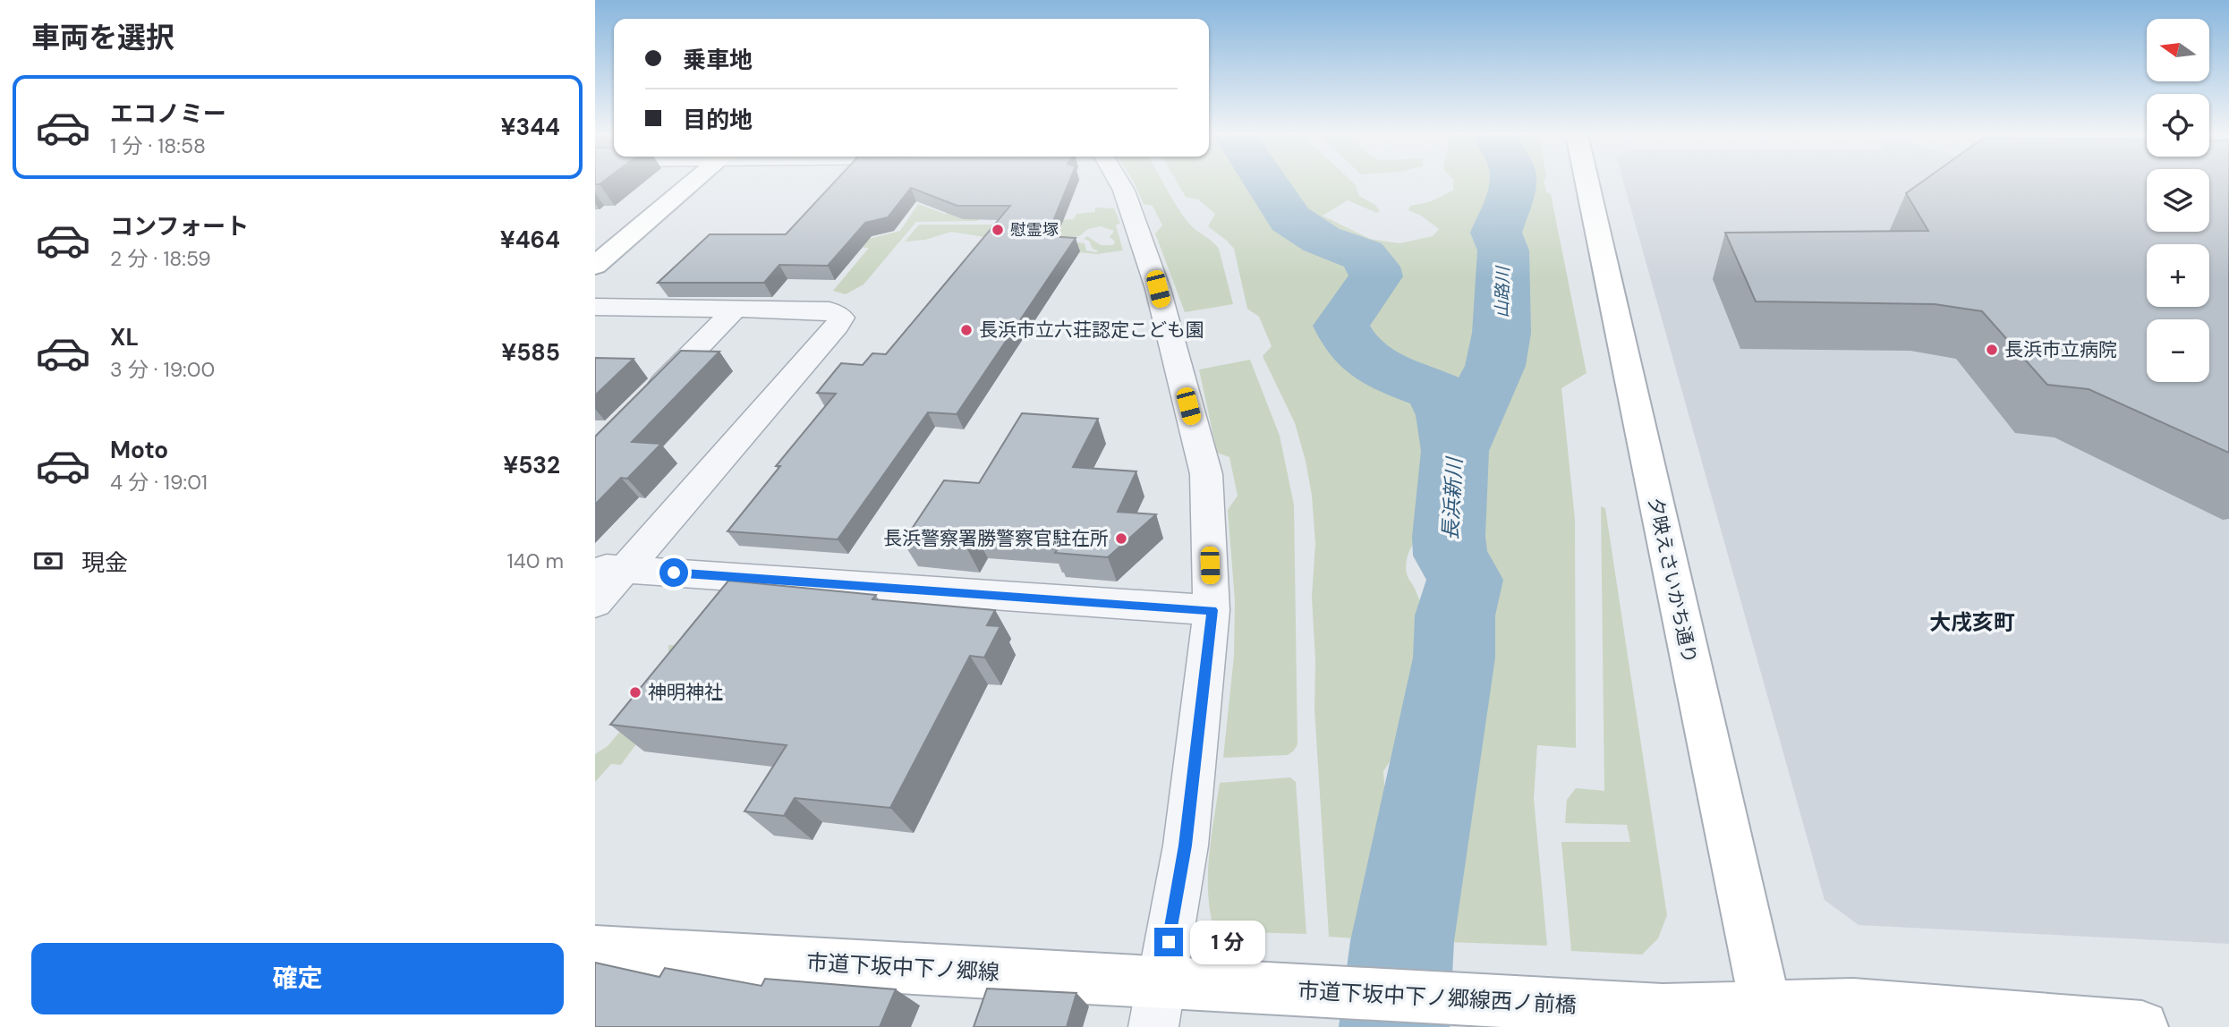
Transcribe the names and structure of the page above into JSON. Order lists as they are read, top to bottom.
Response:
{
  "streets": {
    "street": ["夕映えさいかち通り", "市道下坂中下ノ郷線", "市道下坂中下ノ郷線西ノ前橋"]
  },
  "crossings": [
    ["夕映えさいかち通り", "市道下坂中下ノ郷線西ノ前橋"],
    ["市道下坂中下ノ郷線", "市道下坂中下ノ郷線西ノ前橋"]
  ],
  "districts": ["大戌亥町"],
  "water": ["山路川", "長浜新川"],
  "places": [
    "慰霊塚",
    "長浜市立六荘認定こども園",
    "長浜市立病院",
    "長浜警察署勝警察官駐在所",
    "神明神社"
  ],
  "north": "left",
  "page": {
    "heading": "車両を選択",
    "map_buttons": ["+", "−"],
    "banner": ["乗車地", "目的地"],
    "list": [
      {
        "name": "エコノミー",
        "note": "1 分 · 18:58",
        "value": "¥344"
      },
      {
        "name": "コンフォート",
        "note": "2 分 · 18:59",
        "value": "¥464"
      },
      {
        "name": "XL",
        "note": "3 分 · 19:00",
        "value": "¥585"
      },
      {
        "name": "Moto",
        "note": "4 分 · 19:01",
        "value": "¥532"
      }
    ],
    "pay": ["現金", "140 m"],
    "bubble": "1 分",
    "buttons": "確定"
  }
}
